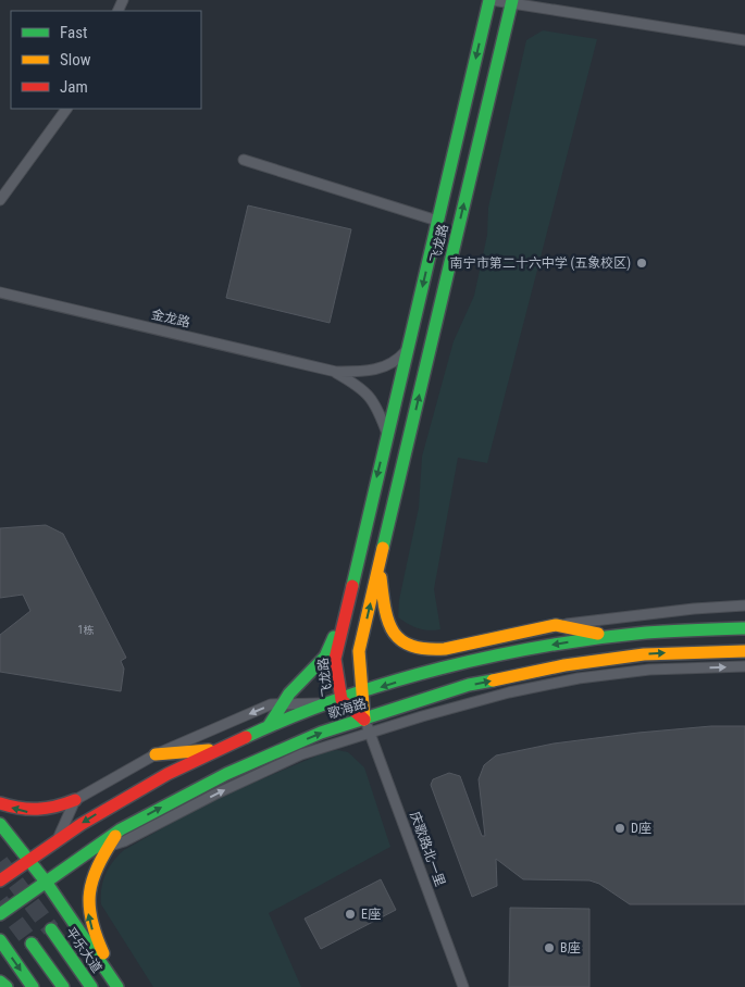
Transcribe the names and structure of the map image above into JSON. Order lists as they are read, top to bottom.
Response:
{
  "streets": {
    "main road": ["飞龙路", "歌海路", "平乐大道"],
    "street": ["金龙路", "庆歌路北一里"]
  },
  "crossings": [
    ["飞龙路", "金龙路"],
    ["飞龙路", "歌海路"],
    ["飞龙路", "庆歌路北一里"],
    ["歌海路", "庆歌路北一里"]
  ],
  "places": [
    "南宁市第二十六中学 (五象校区)",
    "D座",
    "E座",
    "B座"
  ],
  "house_numbers": ["1栋"],
  "legend": ["Fast", "Slow", "Jam"]
}
